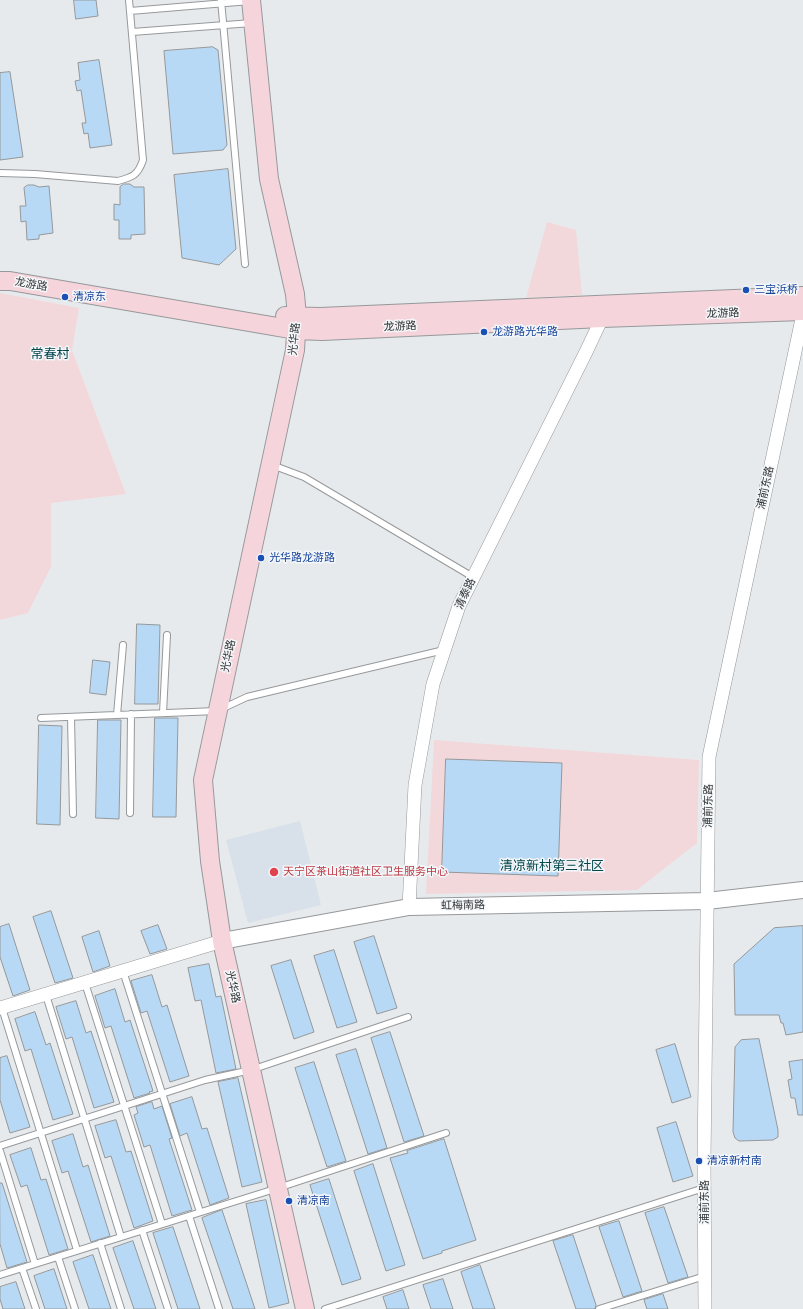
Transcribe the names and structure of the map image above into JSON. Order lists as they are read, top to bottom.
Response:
{
  "streets": {
    "main road": ["龙游路", "光华路"],
    "street": ["浦前东路", "清泰路", "虹梅南路"]
  },
  "crossings": [
    ["龙游路", "光华路"],
    ["龙游路", "浦前东路"],
    ["龙游路", "清泰路"],
    ["光华路", "虹梅南路"],
    ["浦前东路", "虹梅南路"],
    ["清泰路", "虹梅南路"]
  ],
  "districts": ["常春村", "清凉新村第三社区"],
  "places": [
    "三宝浜桥",
    "清凉东",
    "龙游路光华路",
    "光华路龙游路",
    "天宁区茶山街道社区卫生服务中心",
    "清凉新村南",
    "清凉南"
  ]
}
